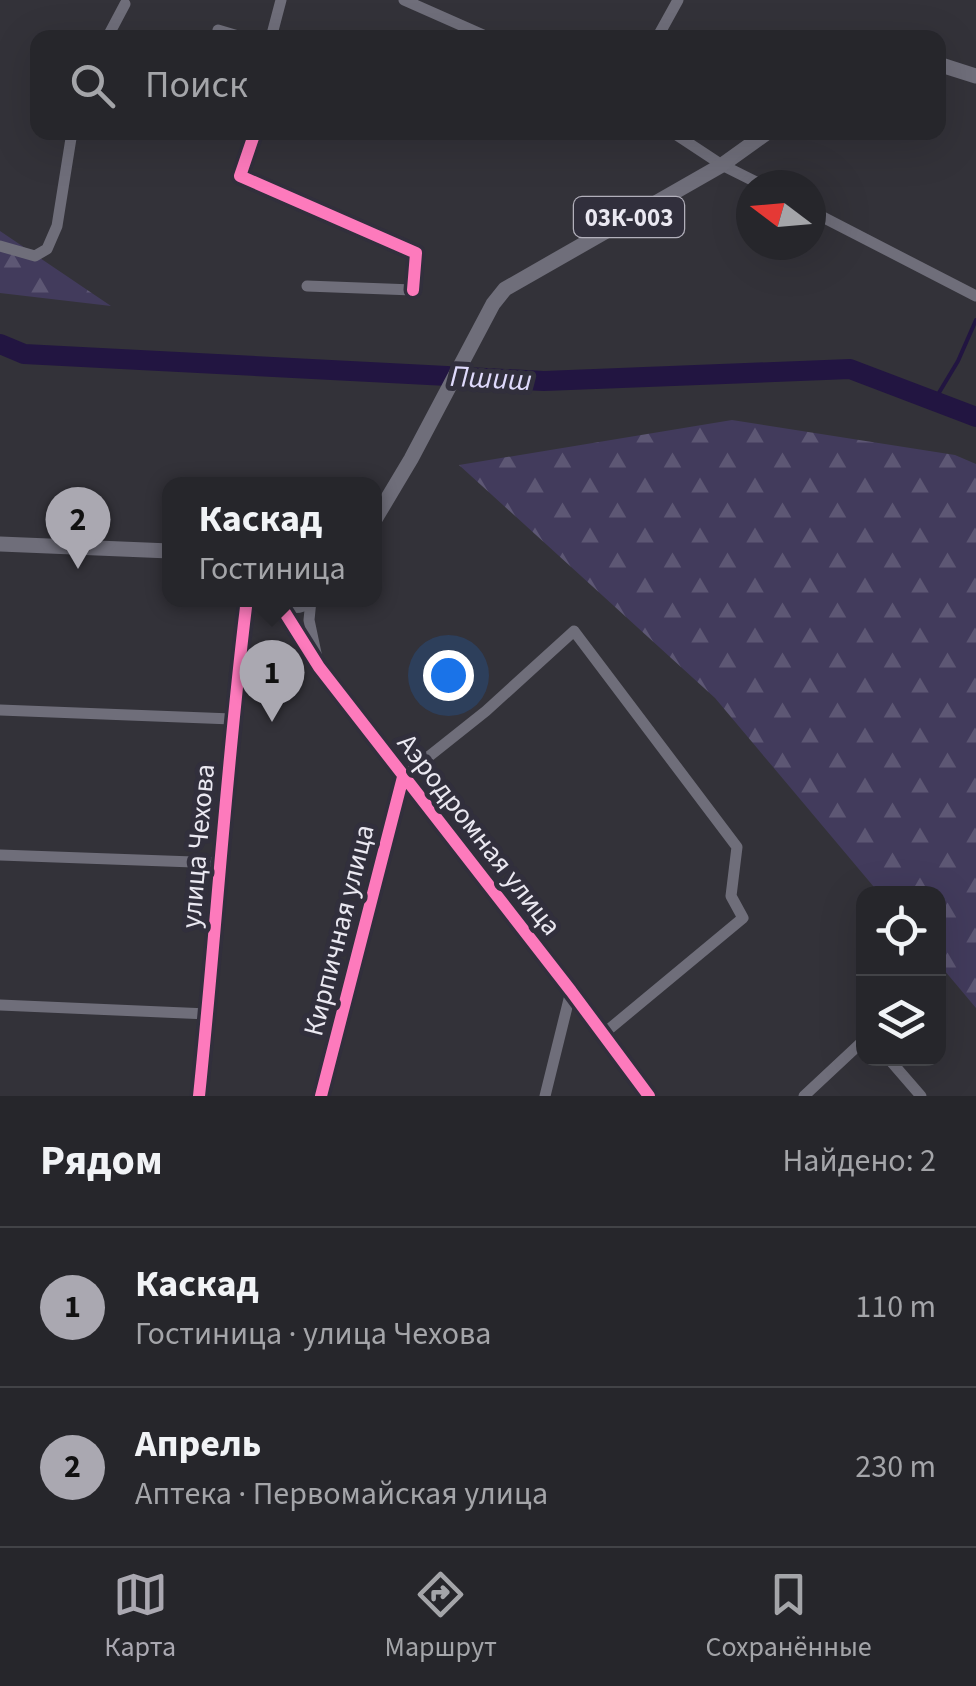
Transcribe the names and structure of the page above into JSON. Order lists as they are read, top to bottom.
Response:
{
  "streets": {
    "main road": ["03К-003"],
    "street": ["Аэродромная улица", "улица Чехова", "Кирпичная улица"]
  },
  "crossings": [
    ["Аэродромная улица", "Кирпичная улица"]
  ],
  "water": ["Пшиш"],
  "north": "left",
  "page": {
    "search": "Поиск",
    "popup": ["Каскад", "Гостиница"],
    "pins": ["2", "1"],
    "heading": ["Рядом", "Найдено: 2"],
    "list": [
      {
        "mark": "1",
        "name": "Каскад",
        "note": "Гостиница · улица Чехова",
        "value": "110 m"
      },
      {
        "mark": "2",
        "name": "Апрель",
        "note": "Аптека · Первомайская улица",
        "value": "230 m"
      }
    ],
    "nav": ["Карта", "Маршрут", "Сохранённые"]
  }
}
